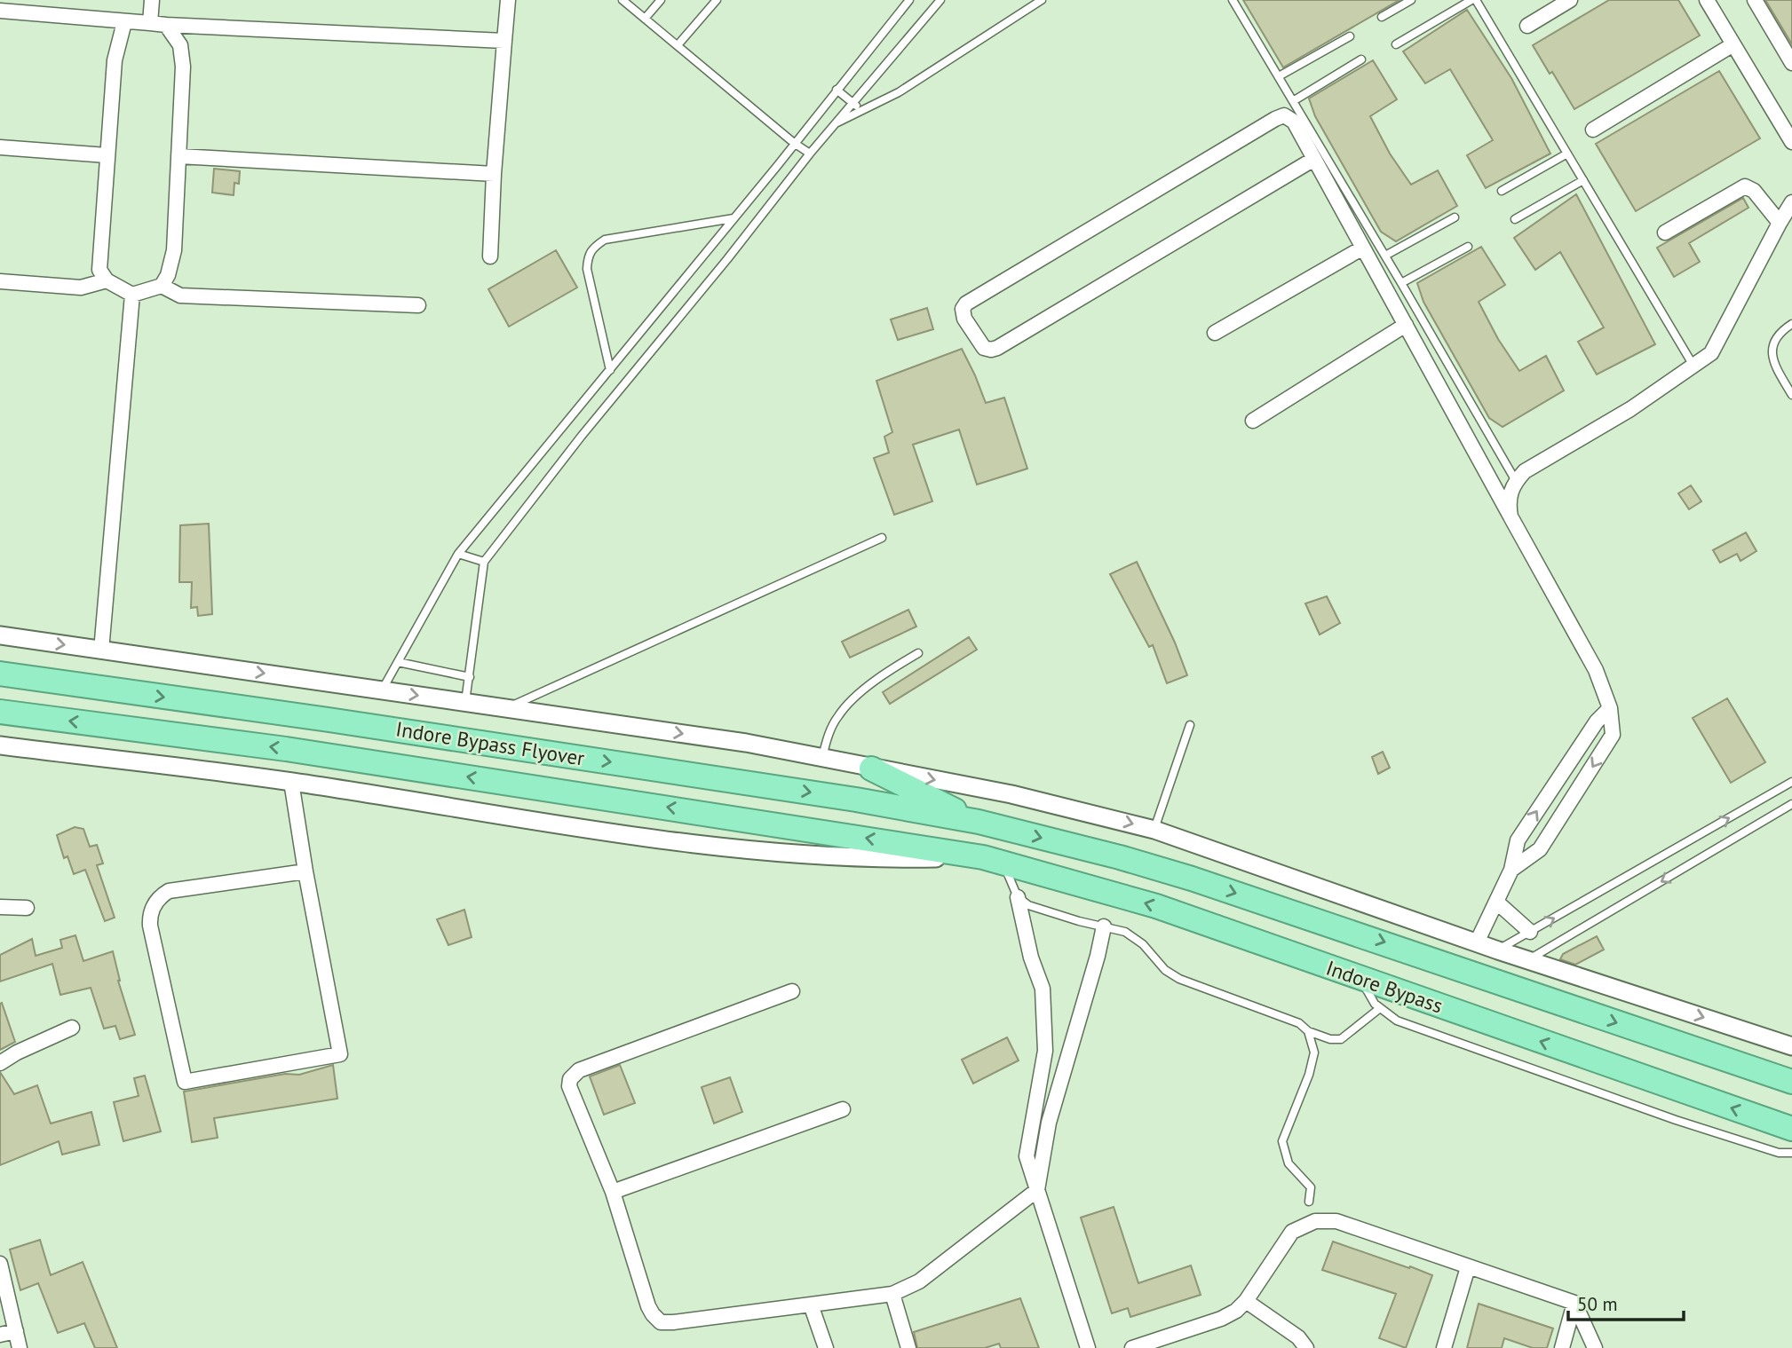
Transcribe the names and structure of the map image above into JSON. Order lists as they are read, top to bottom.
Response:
{
  "streets": {
    "highway": ["Indore Bypass Flyover", "Indore Bypass"]
  },
  "crossings": [
    ["Indore Bypass Flyover", "Indore Bypass"]
  ],
  "scale_bar": "50 m"
}
